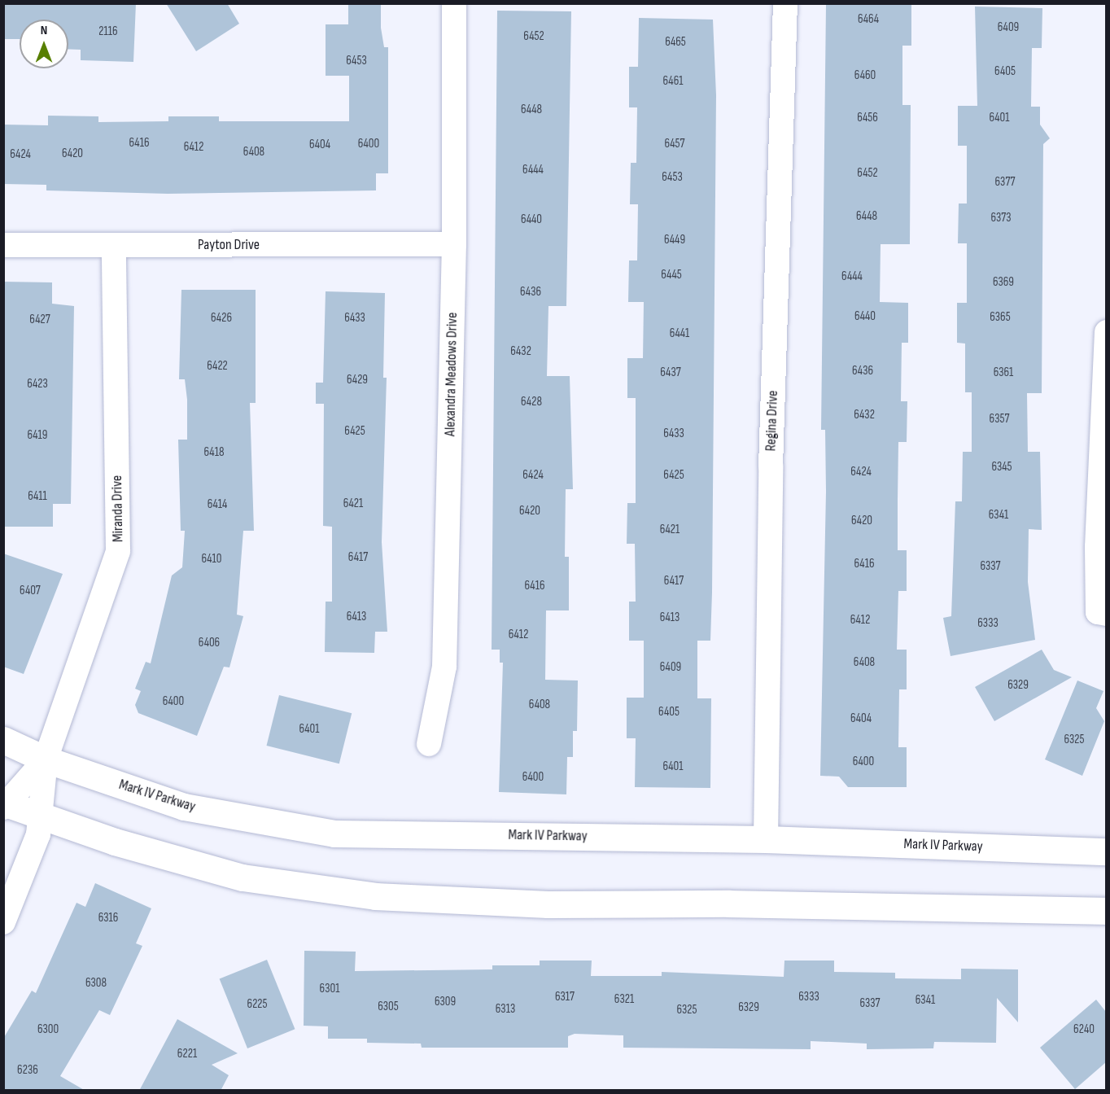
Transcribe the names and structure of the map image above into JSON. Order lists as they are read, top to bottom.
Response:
{
  "streets": {
    "main road": ["Mark IV Parkway"],
    "street": [
      "Payton Drive",
      "Alexandra Meadows Drive",
      "Regina Drive",
      "Miranda Drive"
    ]
  },
  "crossings": [
    ["Payton Drive", "Alexandra Meadows Drive"],
    ["Payton Drive", "Miranda Drive"],
    ["Regina Drive", "Mark IV Parkway"],
    ["Miranda Drive", "Mark IV Parkway"]
  ],
  "house_numbers": [
    "6464",
    "6409",
    "2116",
    "6452",
    "6465",
    "6453",
    "6405",
    "6460",
    "6461",
    "6448",
    "6456",
    "6401",
    "6416",
    "6400",
    "6457",
    "6404",
    "6412",
    "6408",
    "6420",
    "6424",
    "6444",
    "6452",
    "6453",
    "6377",
    "6448",
    "6373",
    "6440",
    "6449",
    "6445",
    "6444",
    "6369",
    "6436",
    "6440",
    "6365",
    "6426",
    "6433",
    "6427",
    "6441",
    "6432",
    "6422",
    "6436",
    "6437",
    "6361",
    "6429",
    "6423",
    "6428",
    "6432",
    "6357",
    "6425",
    "6433",
    "6419",
    "6418",
    "6345",
    "6424",
    "6424",
    "6425",
    "6411",
    "6421",
    "6414",
    "6420",
    "6341",
    "6420",
    "6421",
    "6417",
    "6410",
    "6416",
    "6337",
    "6417",
    "6416",
    "6407",
    "6413",
    "6413",
    "6412",
    "6333",
    "6412",
    "6406",
    "6408",
    "6409",
    "6329",
    "6400",
    "6408",
    "6405",
    "6404",
    "6401",
    "6325",
    "6400",
    "6401",
    "6400",
    "6316",
    "6308",
    "6301",
    "6317",
    "6333",
    "6321",
    "6341",
    "6309",
    "6337",
    "6225",
    "6305",
    "6329",
    "6313",
    "6325",
    "6300",
    "6240",
    "6221",
    "6236"
  ],
  "north": "top"
}
